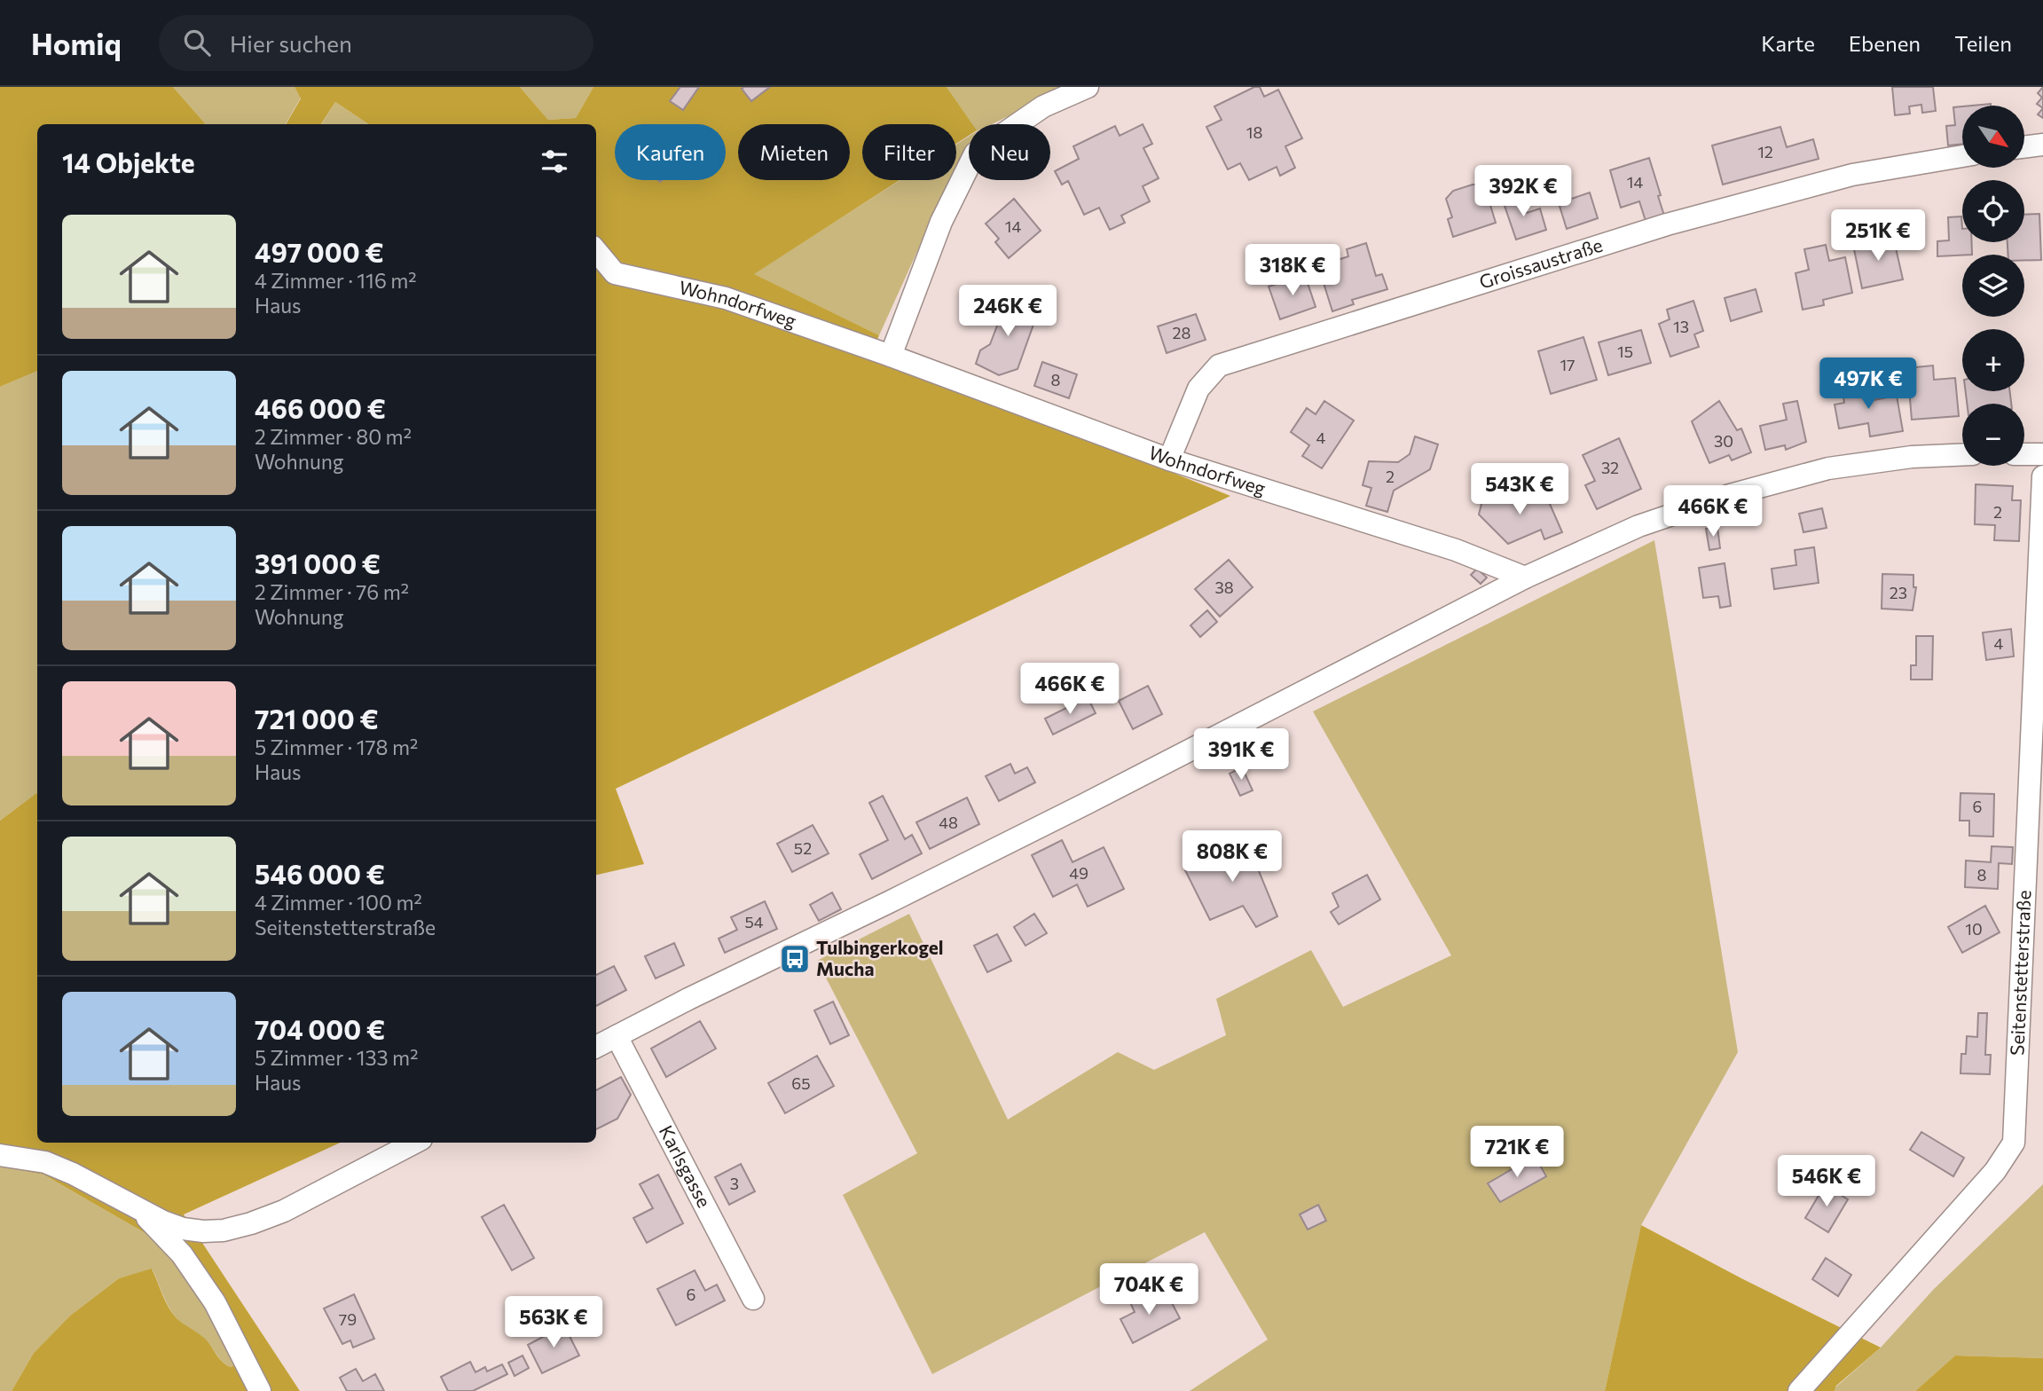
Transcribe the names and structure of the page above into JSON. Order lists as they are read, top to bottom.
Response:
{
  "streets": {
    "street": [
      "Groissaustraße",
      "Wohndorfweg",
      "Seitenstetterstraße",
      "Karlsgasse"
    ]
  },
  "crossings": [
    ["Groissaustraße", "Wohndorfweg"]
  ],
  "places": {
    "bus stop": ["Tulbingerkogel Mucha"]
  },
  "house_numbers": [
    "18",
    "12",
    "14",
    "14",
    "13",
    "28",
    "15",
    "17",
    "8",
    "4",
    "30",
    "32",
    "2",
    "2",
    "38",
    "23",
    "4",
    "6",
    "48",
    "52",
    "49",
    "8",
    "54",
    "10",
    "65",
    "3",
    "6",
    "79"
  ],
  "north": "bottom right",
  "page": {
    "header": "Homiq",
    "search": "Hier suchen",
    "nav": ["Karte", "Ebenen", "Teilen"],
    "map_buttons": ["+", "−"],
    "chip": [
      "Kaufen",
      "Mieten",
      "Filter",
      "Neu"
    ],
    "heading": "14 Objekte",
    "price": [
      "392K €",
      "251K €",
      "318K €",
      "246K €",
      "497K €",
      "543K €",
      "466K €",
      "466K €",
      "391K €",
      "808K €",
      "721K €",
      "546K €",
      "704K €",
      "563K €"
    ],
    "list": [
      {
        "name": "497 000 €",
        "note": "4 Zimmer · 116 m² · Haus"
      },
      {
        "name": "466 000 €",
        "note": "2 Zimmer · 80 m² · Wohnung"
      },
      {
        "name": "391 000 €",
        "note": "2 Zimmer · 76 m² · Wohnung"
      },
      {
        "name": "721 000 €",
        "note": "5 Zimmer · 178 m² · Haus"
      },
      {
        "name": "546 000 €",
        "note": "4 Zimmer · 100 m² · Seitenstetterstraße"
      },
      {
        "name": "704 000 €",
        "note": "5 Zimmer · 133 m² · Haus"
      }
    ]
  }
}
